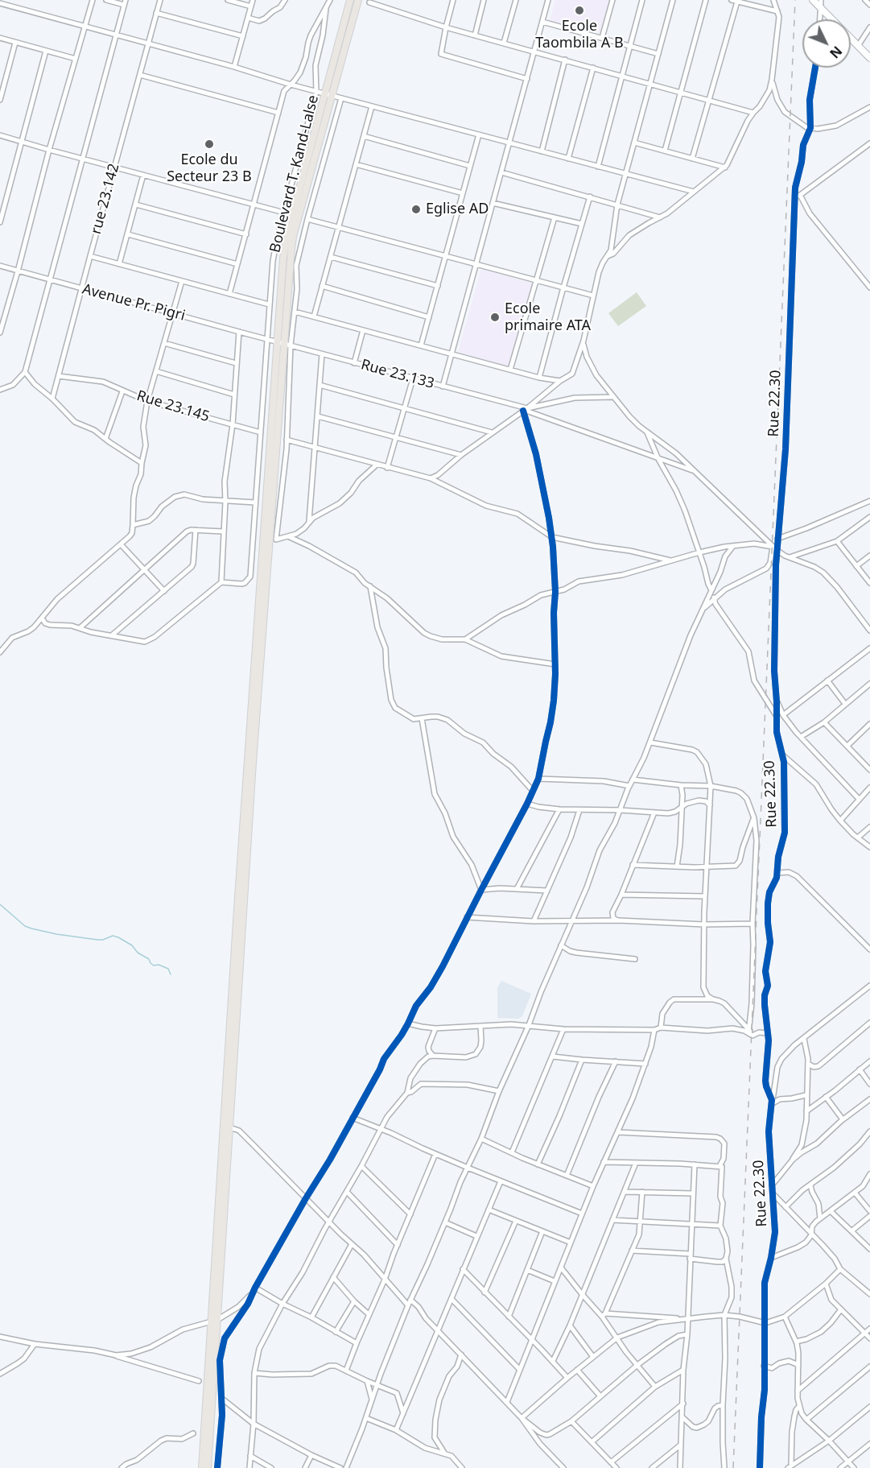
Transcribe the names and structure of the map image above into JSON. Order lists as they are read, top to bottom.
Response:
{
  "streets": {
    "street": [
      "Boulevard T. Kand-Lalse",
      "rue 23.142",
      "Avenue Pr. Pigri",
      "Rue 23.133",
      "Rue 22.30",
      "Rue 23.145"
    ]
  },
  "crossings": [
    ["Boulevard T. Kand-Lalse", "Avenue Pr. Pigri"],
    ["Boulevard T. Kand-Lalse", "Rue 23.133"],
    ["Boulevard T. Kand-Lalse", "Rue 23.145"],
    ["rue 23.142", "Avenue Pr. Pigri"],
    ["rue 23.142", "Rue 23.145"],
    ["Avenue Pr. Pigri", "Rue 23.133"]
  ],
  "places": [
    "Ecole Taombila A B",
    "Ecole du Secteur 23 B",
    "Eglise AD",
    "Ecole primaire ATA"
  ],
  "north": "bottom right"
}
